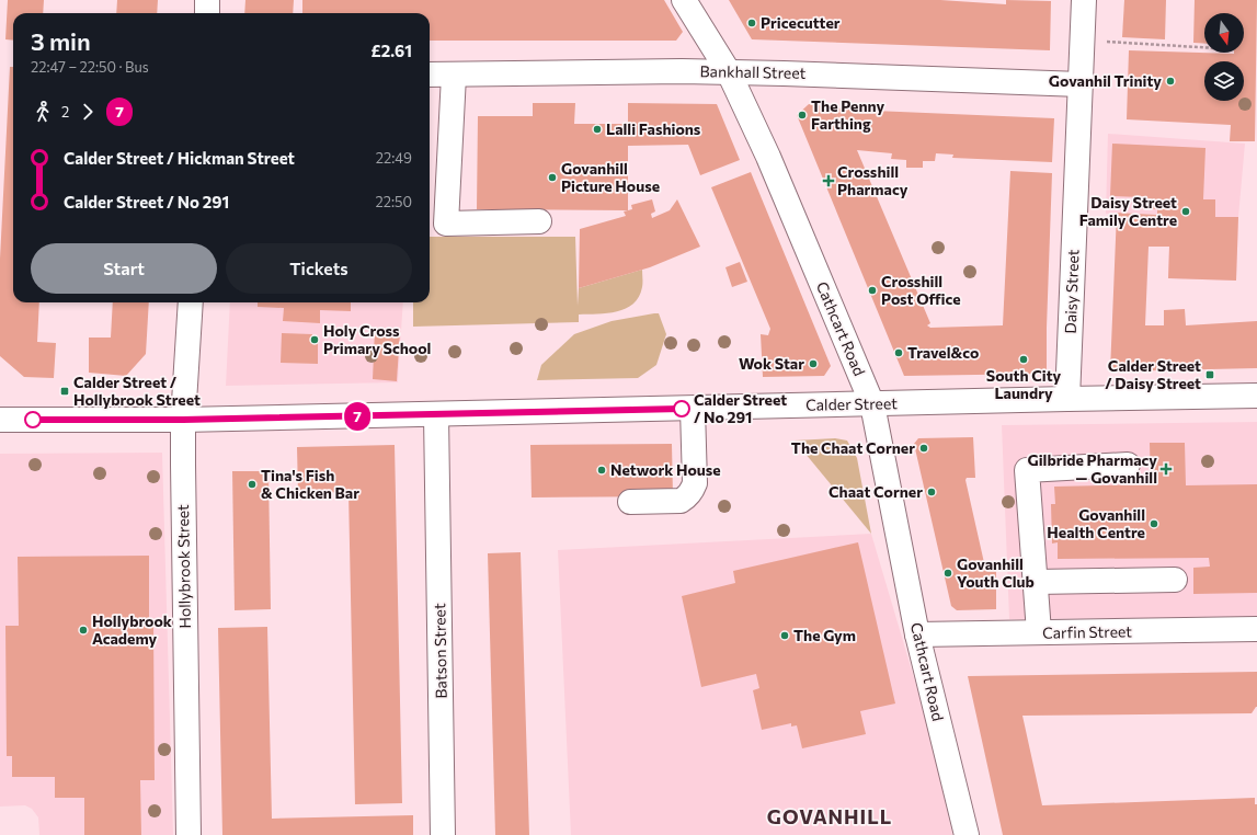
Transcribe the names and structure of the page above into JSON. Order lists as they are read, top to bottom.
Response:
{
  "streets": {
    "street": [
      "Bankhall Street",
      "Daisy Street",
      "Cathcart Road",
      "Calder Street",
      "Hollybrook Street",
      "Carfin Street",
      "Batson Street"
    ]
  },
  "crossings": [
    ["Bankhall Street", "Daisy Street"],
    ["Bankhall Street", "Cathcart Road"],
    ["Daisy Street", "Calder Street"],
    ["Cathcart Road", "Calder Street"],
    ["Cathcart Road", "Carfin Street"],
    ["Calder Street", "Hollybrook Street"],
    ["Calder Street", "Batson Street"]
  ],
  "districts": ["GOVANHILL"],
  "places": {
    "other": [
      "Pricecutter",
      "Govanhil Trinity",
      "The Penny Farthing",
      "Lalli Fashions",
      "Govanhill Picture House",
      "Daisy Street Family Centre",
      "Crosshill Post Office",
      "Holy Cross Primary School",
      "Travel&co",
      "South City Laundry",
      "Wok Star",
      "Calder Street / No 291",
      "The Chaat Corner",
      "Network House",
      "Tina's Fish & Chicken Bar",
      "Chaat Corner",
      "Govanhill Health Centre",
      "Govanhill Youth Club",
      "Hollybrook Academy",
      "The Gym"
    ],
    "health": ["Crosshill Pharmacy", "Gilbride Pharmacy — Govanhill"],
    "transit": ["Calder Street / Daisy Street", "Calder Street / Hollybrook Street"]
  },
  "lines": ["bus line 7"],
  "north": "bottom",
  "page": {
    "on_map": "7",
    "heading": ["3 min", "22:47 – 22:50 · Bus", "£2.61"],
    "legs": ["2", "7"],
    "list": [
      {
        "name": "Calder Street / Hickman Street",
        "value": "22:49"
      },
      {
        "name": "Calder Street / No 291",
        "value": "22:50"
      }
    ],
    "buttons": ["Start", "Tickets"]
  }
}
